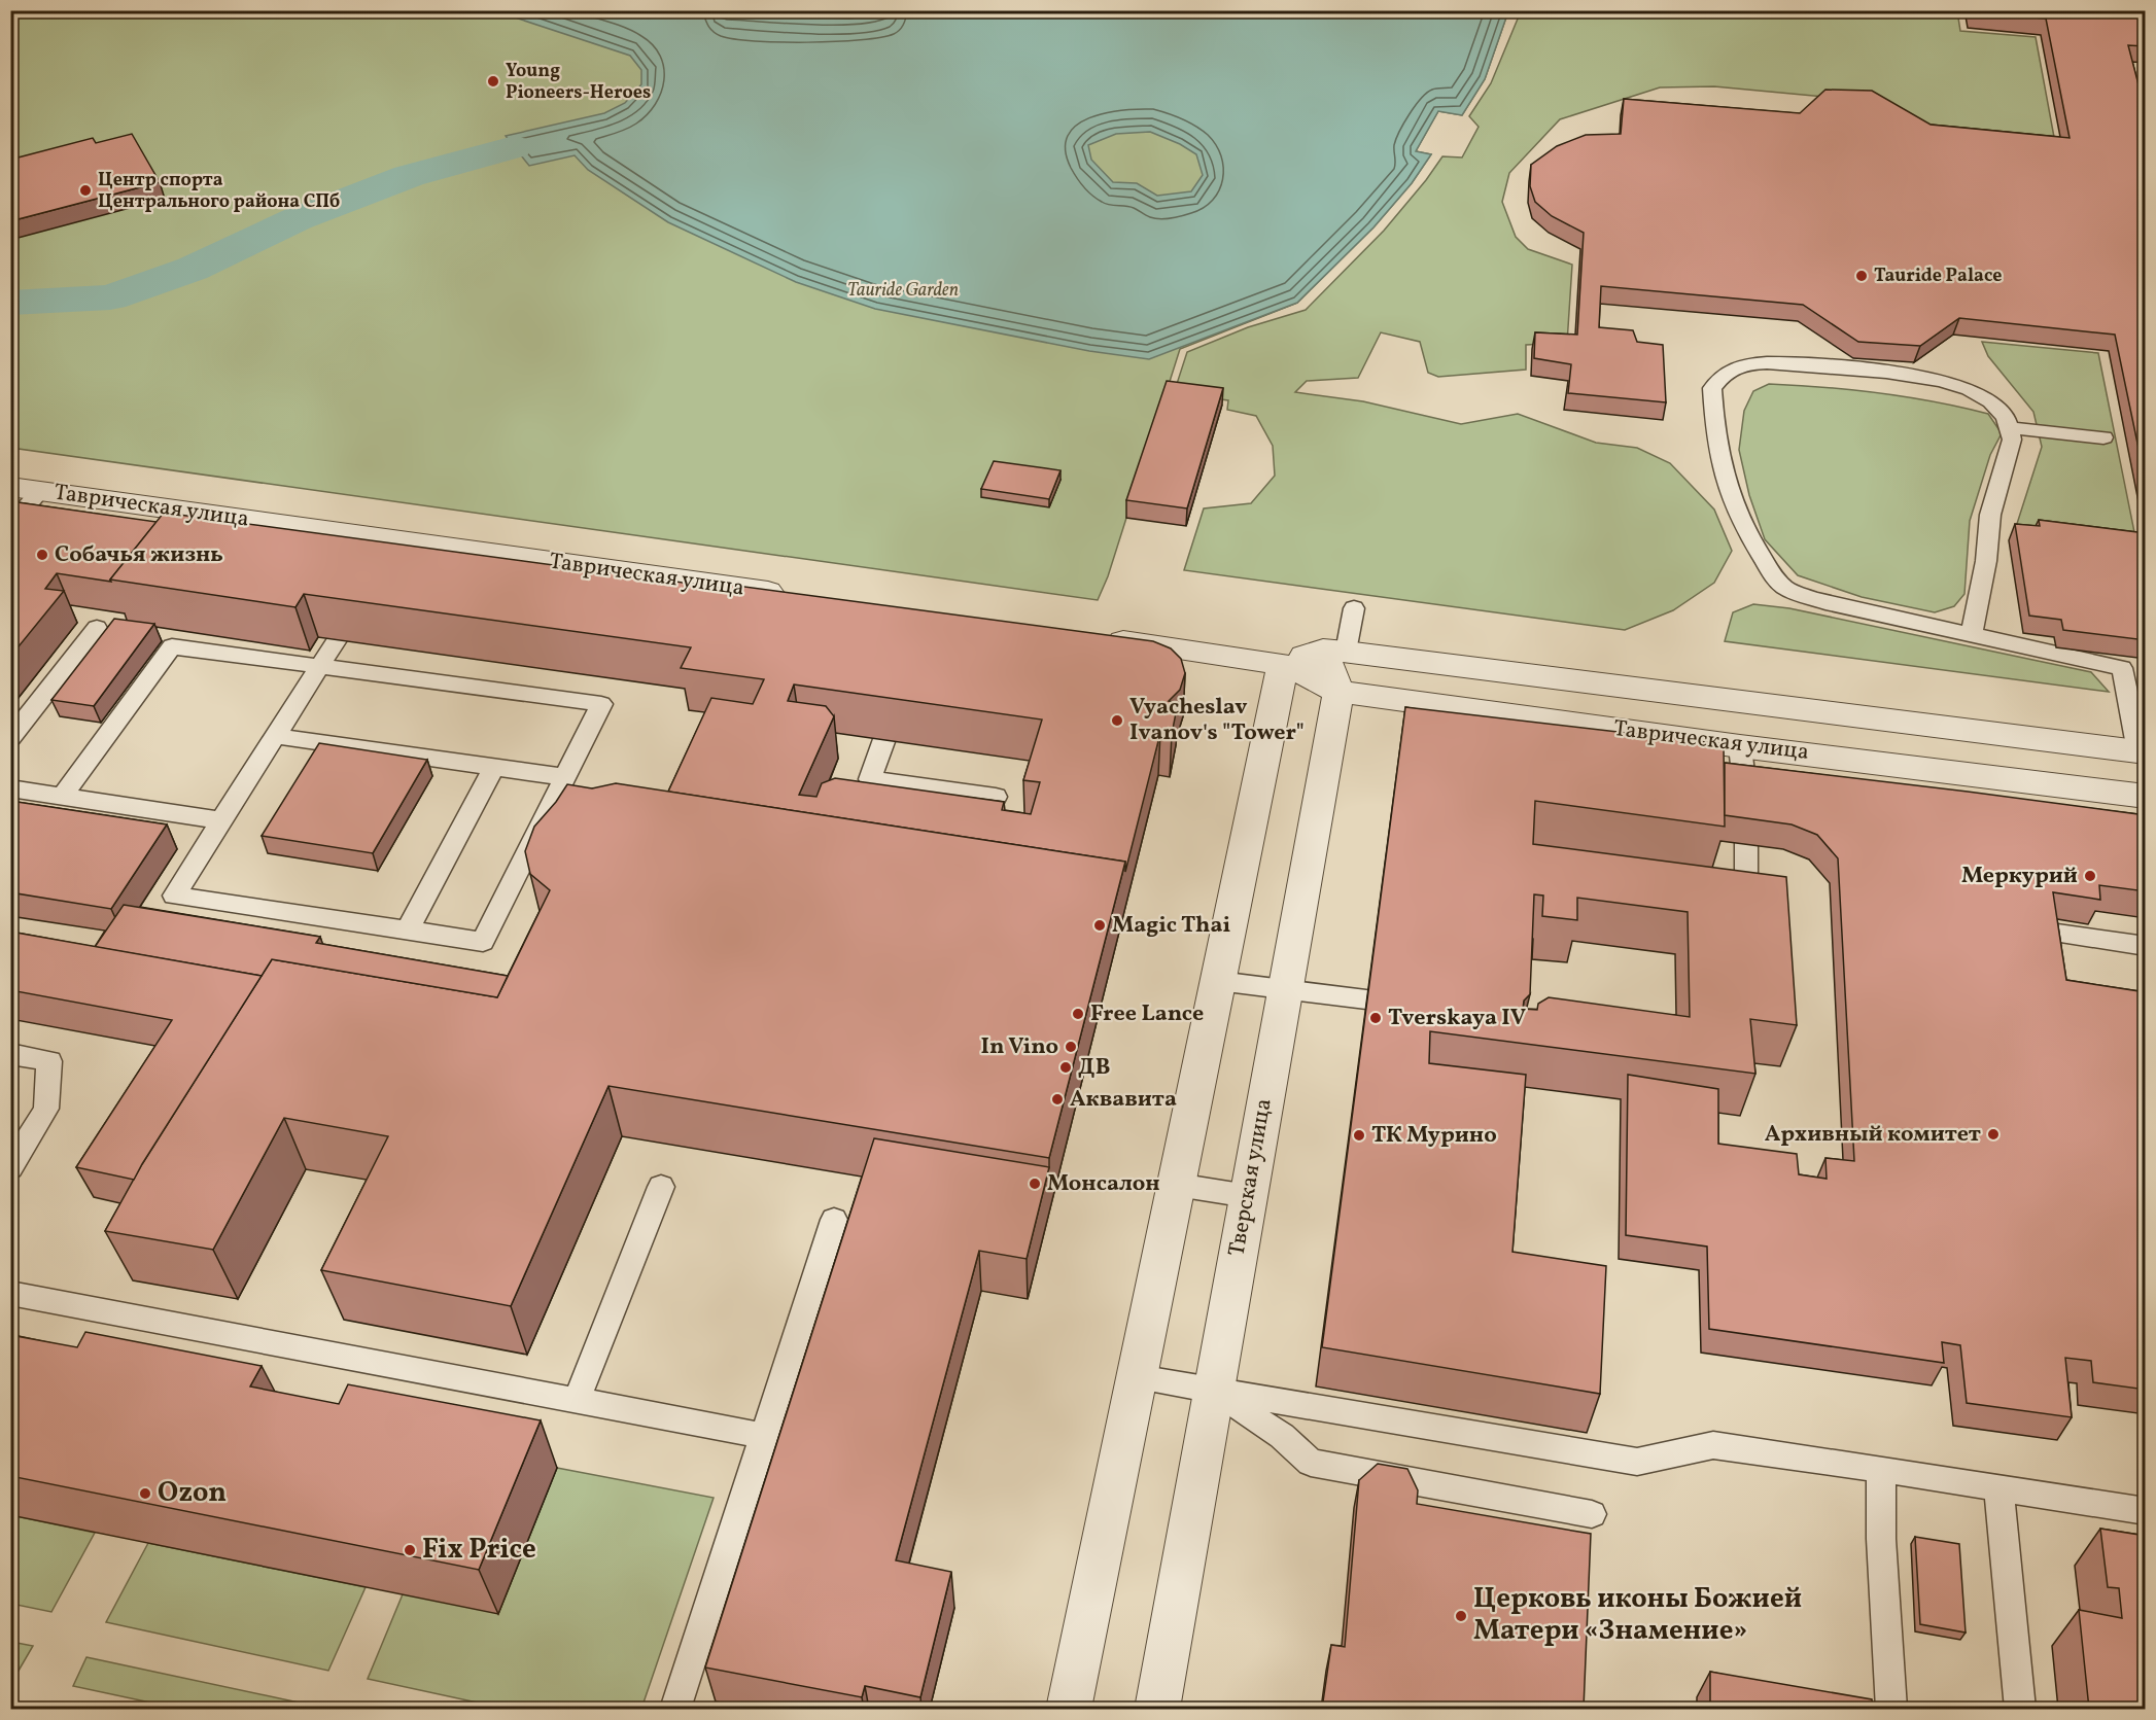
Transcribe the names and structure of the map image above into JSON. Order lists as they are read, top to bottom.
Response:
{
  "streets": {
    "street": ["Таврическая улица", "Тверская улица"]
  },
  "crossings": [
    ["Таврическая улица", "Тверская улица"]
  ],
  "parks": ["Tauride Garden"],
  "places": [
    "Young Pioneers-Heroes",
    "Центр спорта Центрального района СПб",
    "Tauride Palace",
    "Собачья жизнь",
    "Vyacheslav Ivanov's \"Tower\"",
    "Меркурий",
    "Magic Thai",
    "Free Lance",
    "Tverskaya IV",
    "In Vino",
    "ДВ",
    "Аквавита",
    "Архивный комитет",
    "ТК Мурино",
    "Монсалон",
    "Ozon",
    "Fix Price",
    "Церковь иконы Божией Матери «Знамение»"
  ]
}
